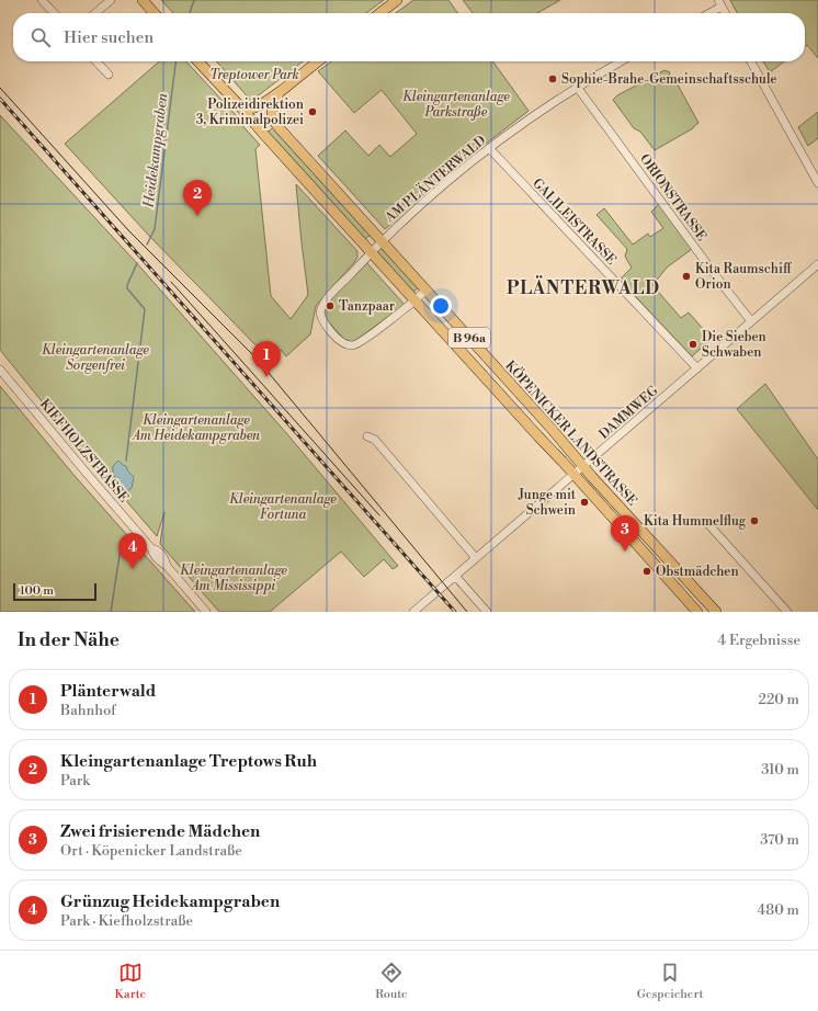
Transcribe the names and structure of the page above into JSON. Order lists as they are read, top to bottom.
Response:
{
  "streets": {
    "main road": ["B 96a", "KÖPENICKER LANDSTRASSE"],
    "street": [
      "AM PLÄNTERWALD",
      "ORIONSTRASSE",
      "GALILEISTRASSE",
      "DAMMWEG",
      "KIEFHOLZSTRASSE"
    ]
  },
  "crossings": [
    ["AM PLÄNTERWALD", "ORIONSTRASSE"],
    ["AM PLÄNTERWALD", "GALILEISTRASSE"],
    ["AM PLÄNTERWALD", "KÖPENICKER LANDSTRASSE"],
    ["ORIONSTRASSE", "DAMMWEG"],
    ["GALILEISTRASSE", "DAMMWEG"],
    ["B 96a", "KÖPENICKER LANDSTRASSE"],
    ["DAMMWEG", "KÖPENICKER LANDSTRASSE"]
  ],
  "districts": ["PLÄNTERWALD"],
  "water": ["Heidekampgraben"],
  "parks": [
    "Treptower Park",
    "Kleingartenanlage Parkstraße",
    "Kleingartenanlage Sorgenfrei",
    "Kleingartenanlage Am Heidekampgraben",
    "Kleingartenanlage Fortuna",
    "Kleingartenanlage Am Mississippi"
  ],
  "places": [
    "Sophie-Brahe-Gemeinschaftsschule",
    "Polizeidirektion 3, Kriminalpolizei",
    "Kita Raumschiff Orion",
    "Tanzpaar",
    "Die Sieben Schwaben",
    "Junge mit Schwein",
    "Kita Hummelflug",
    "Obstmädchen"
  ],
  "scale_bar": "100 m",
  "page": {
    "search": "Hier suchen",
    "pins": [
      "2",
      "1",
      "3",
      "4"
    ],
    "scale": "100 m",
    "heading": ["In der Nähe", "4 Ergebnisse"],
    "list": [
      {
        "mark": "1",
        "name": "Plänterwald",
        "note": "Bahnhof",
        "value": "220 m"
      },
      {
        "mark": "2",
        "name": "Kleingartenanlage Treptows Ruh",
        "note": "Park",
        "value": "310 m"
      },
      {
        "mark": "3",
        "name": "Zwei frisierende Mädchen",
        "note": "Ort · Köpenicker Landstraße",
        "value": "370 m"
      },
      {
        "mark": "4",
        "name": "Grünzug Heidekampgraben",
        "note": "Park · Kiefholzstraße",
        "value": "480 m"
      }
    ],
    "nav": ["Karte", "Route", "Gespeichert"]
  }
}
